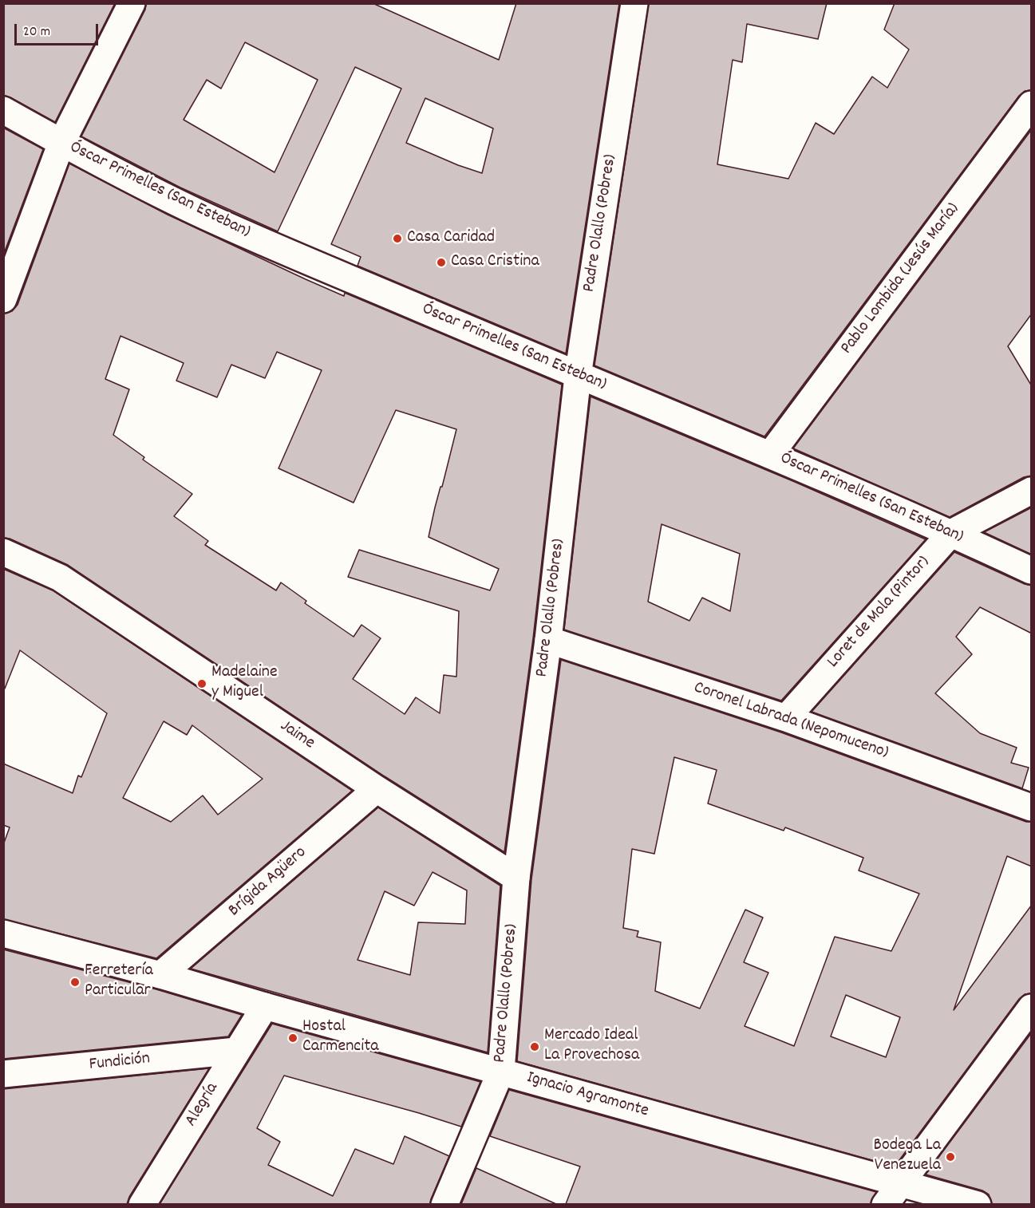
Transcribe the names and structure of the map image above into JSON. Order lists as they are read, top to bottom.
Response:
{
  "streets": {
    "main road": [
      "Óscar Primelles (San Esteban)",
      "Padre Olallo (Pobres)",
      "Pablo Lombida (Jesús María)",
      "Loret de Mola (Pintor)",
      "Coronel Labrada (Nepomuceno)",
      "Jaime",
      "Brígida Agüero",
      "Fundición",
      "Ignacio Agramonte",
      "Alegría"
    ]
  },
  "crossings": [
    ["Óscar Primelles (San Esteban)", "Padre Olallo (Pobres)"],
    ["Óscar Primelles (San Esteban)", "Pablo Lombida (Jesús María)"],
    ["Óscar Primelles (San Esteban)", "Loret de Mola (Pintor)"],
    ["Padre Olallo (Pobres)", "Coronel Labrada (Nepomuceno)"],
    ["Padre Olallo (Pobres)", "Jaime"],
    ["Padre Olallo (Pobres)", "Ignacio Agramonte"],
    ["Loret de Mola (Pintor)", "Coronel Labrada (Nepomuceno)"],
    ["Jaime", "Brígida Agüero"],
    ["Brígida Agüero", "Ignacio Agramonte"],
    ["Fundición", "Alegría"],
    ["Ignacio Agramonte", "Alegría"]
  ],
  "places": [
    "Casa Caridad",
    "Casa Cristina",
    "Madelaine y Miguel",
    "Ferretería Particular",
    "Hostal Carmencita",
    "Mercado Ideal La Provechosa",
    "Bodega La Venezuela"
  ],
  "scale_bar": "20 m"
}
